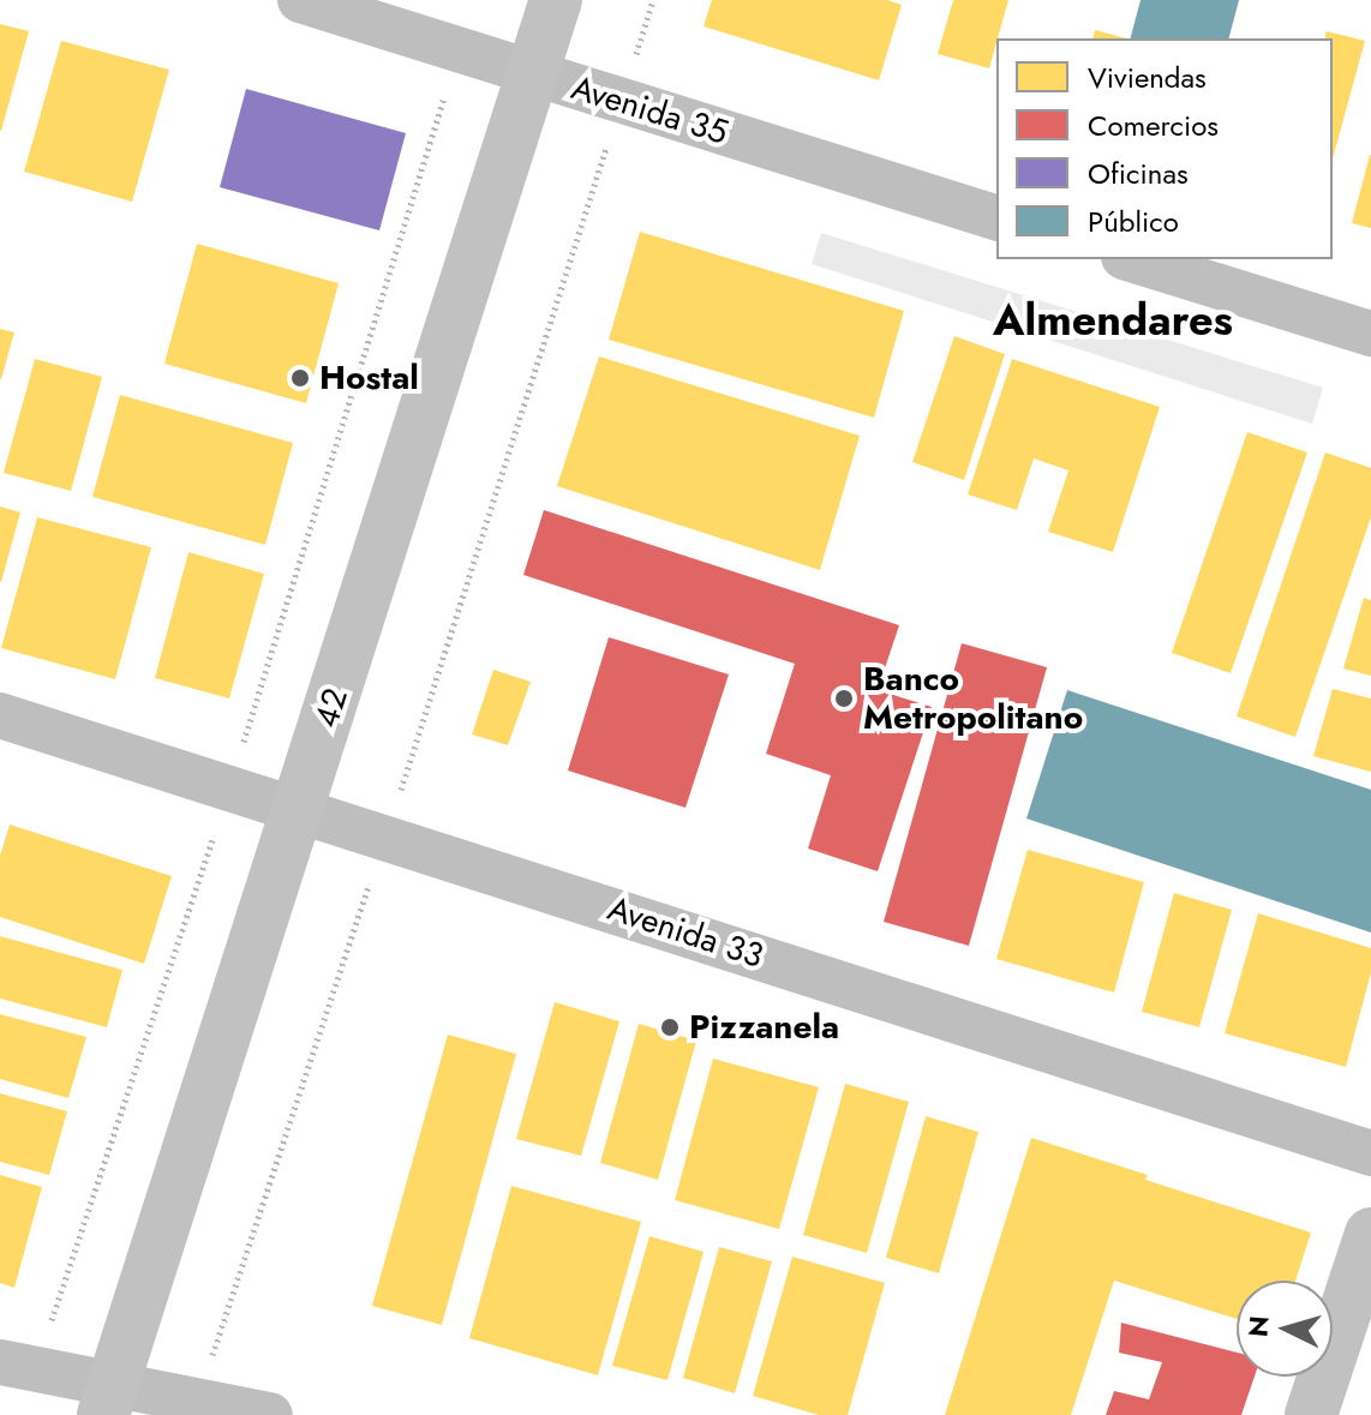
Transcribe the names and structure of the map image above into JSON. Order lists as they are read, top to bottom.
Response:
{
  "streets": {
    "main road": ["42"],
    "street": ["Avenida 35", "Avenida 33"]
  },
  "crossings": [
    ["Avenida 35", "42"],
    ["42", "Avenida 33"]
  ],
  "districts": ["Almendares"],
  "places": ["Hostal", "Banco Metropolitano", "Pizzanela"],
  "legend": [
    "Viviendas",
    "Comercios",
    "Oficinas",
    "Público"
  ],
  "north": "left"
}
